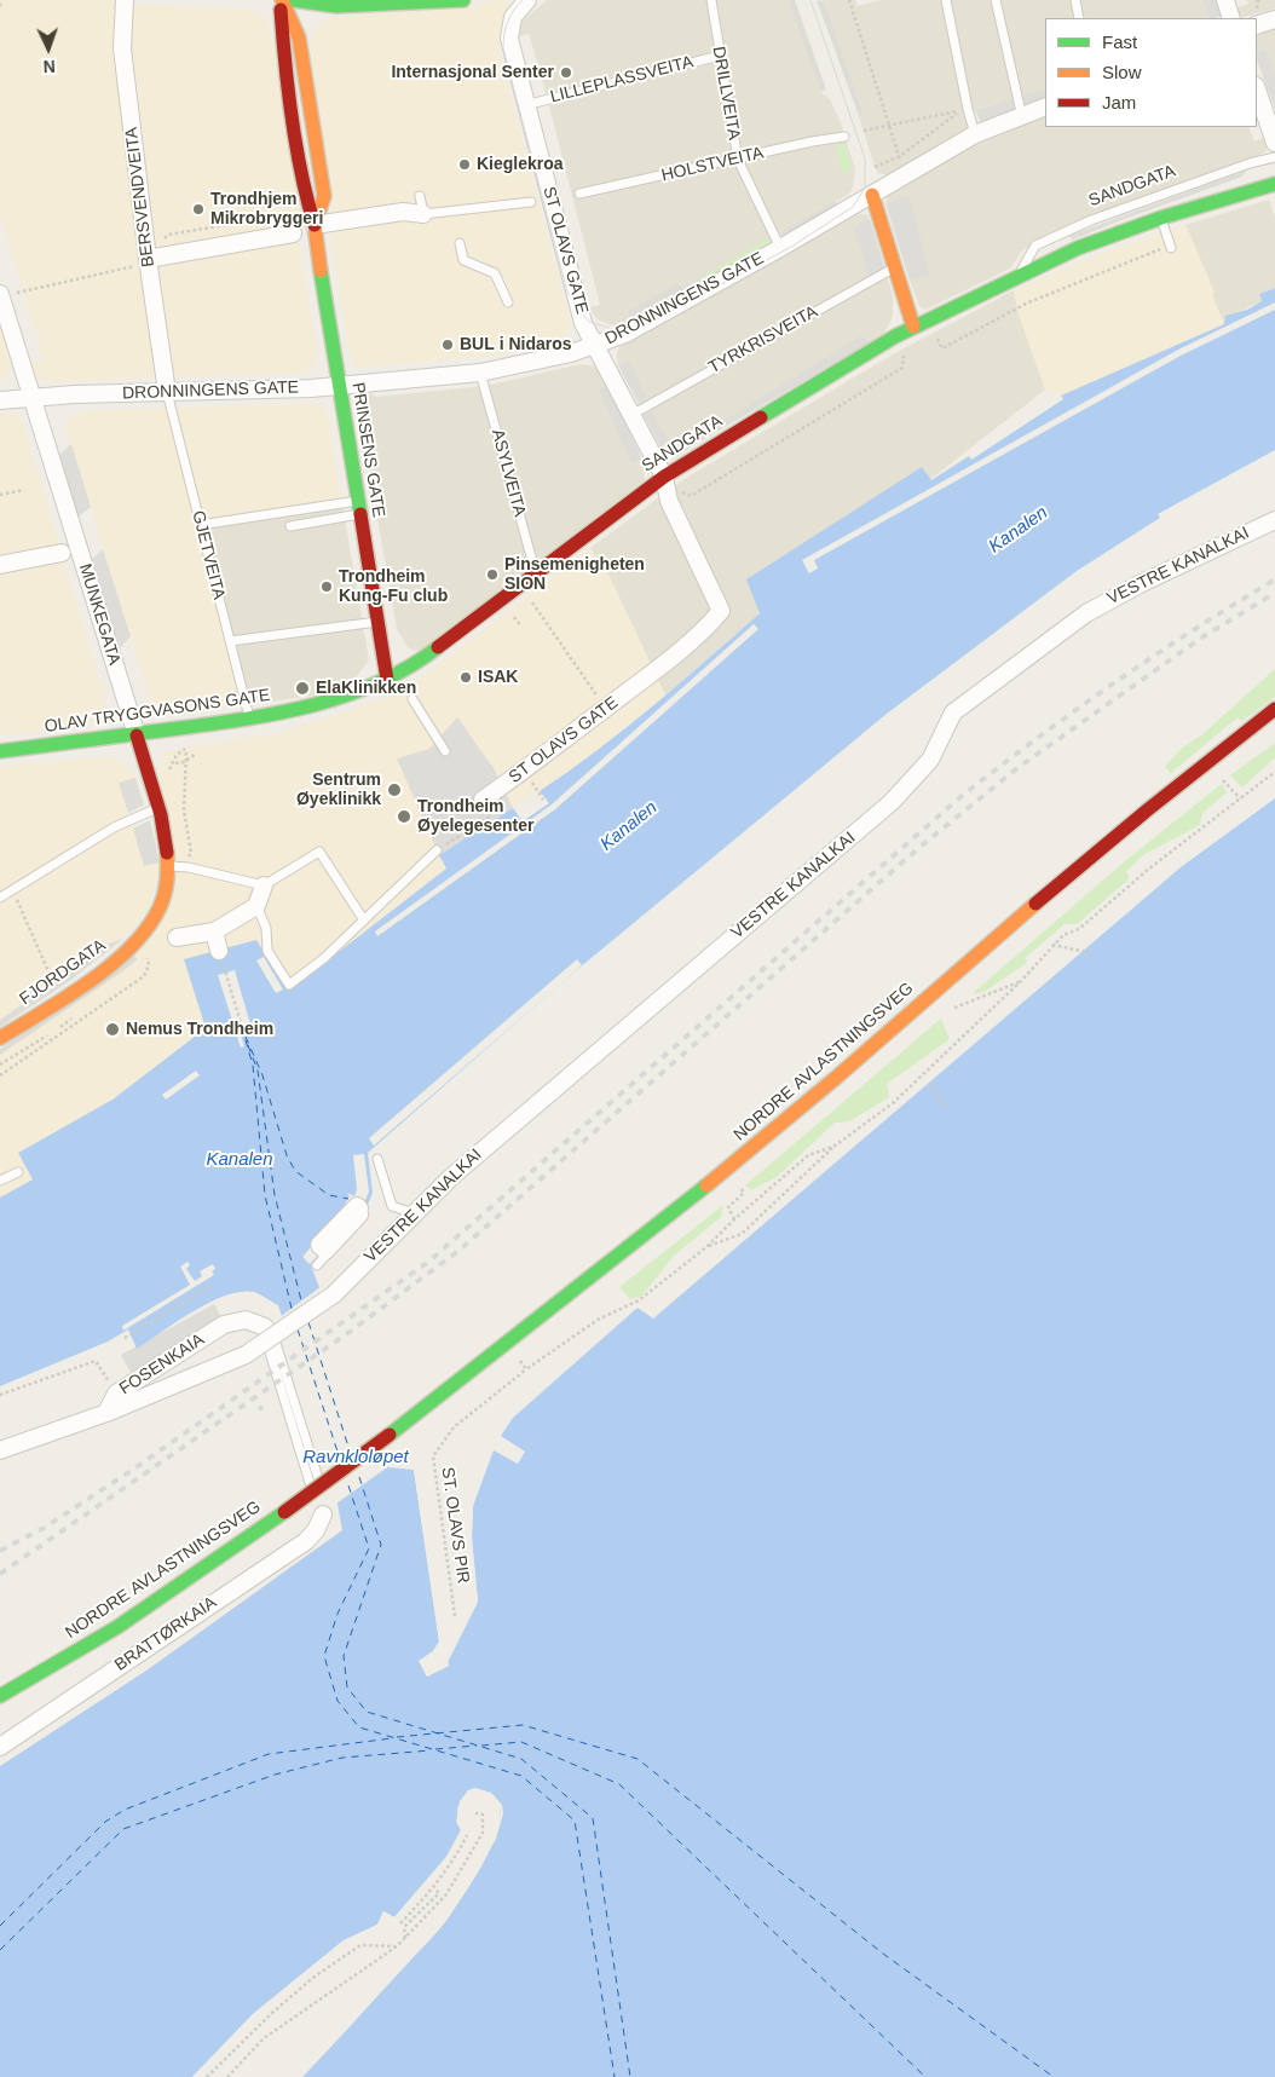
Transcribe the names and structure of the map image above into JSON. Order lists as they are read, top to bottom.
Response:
{
  "streets": {
    "main road": [
      "SANDGATA",
      "PRINSENS GATE",
      "MUNKEGATA",
      "OLAV TRYGGVASONS GATE",
      "FJORDGATA",
      "NORDRE AVLASTNINGSVEG"
    ],
    "street": [
      "BERSVENDVEITA",
      "ST OLAVS GATE",
      "DRONNINGENS GATE",
      "VESTRE KANALKAI",
      "FOSENKAIA",
      "BRATTØRKAIA"
    ],
    "lane": [
      "LILLEPLASSVEITA",
      "DRILLVEITA",
      "HOLSTVEITA",
      "TYRKRISVEITA",
      "ASYLVEITA",
      "GJETVEITA"
    ],
    "path": ["ST. OLAVS PIR"]
  },
  "crossings": [
    ["LILLEPLASSVEITA", "DRILLVEITA"],
    ["LILLEPLASSVEITA", "ST OLAVS GATE"],
    ["DRILLVEITA", "HOLSTVEITA"],
    ["DRILLVEITA", "DRONNINGENS GATE"],
    ["SANDGATA", "ST OLAVS GATE"],
    ["SANDGATA", "PRINSENS GATE"],
    ["SANDGATA", "ASYLVEITA"],
    ["SANDGATA", "OLAV TRYGGVASONS GATE"],
    ["BERSVENDVEITA", "DRONNINGENS GATE"],
    ["BERSVENDVEITA", "GJETVEITA"],
    ["ST OLAVS GATE", "DRONNINGENS GATE"],
    ["ST OLAVS GATE", "TYRKRISVEITA"],
    ["DRONNINGENS GATE", "PRINSENS GATE"],
    ["DRONNINGENS GATE", "ASYLVEITA"],
    ["DRONNINGENS GATE", "GJETVEITA"],
    ["DRONNINGENS GATE", "MUNKEGATA"],
    ["PRINSENS GATE", "OLAV TRYGGVASONS GATE"],
    ["GJETVEITA", "OLAV TRYGGVASONS GATE"],
    ["VESTRE KANALKAI", "FOSENKAIA"],
    ["MUNKEGATA", "OLAV TRYGGVASONS GATE"],
    ["MUNKEGATA", "FJORDGATA"]
  ],
  "water": ["Kanalen", "Ravnkloløpet"],
  "places": [
    "Internasjonal Senter",
    "Kieglekroa",
    "Trondhjem Mikrobryggeri",
    "BUL i Nidaros",
    "Pinsemenigheten SION",
    "Trondheim Kung-Fu club",
    "ISAK",
    "ElaKlinikken",
    "Sentrum Øyeklinikk",
    "Trondheim Øyelegesenter",
    "Nemus Trondheim"
  ],
  "legend": ["Fast", "Slow", "Jam"],
  "north": "bottom"
}
